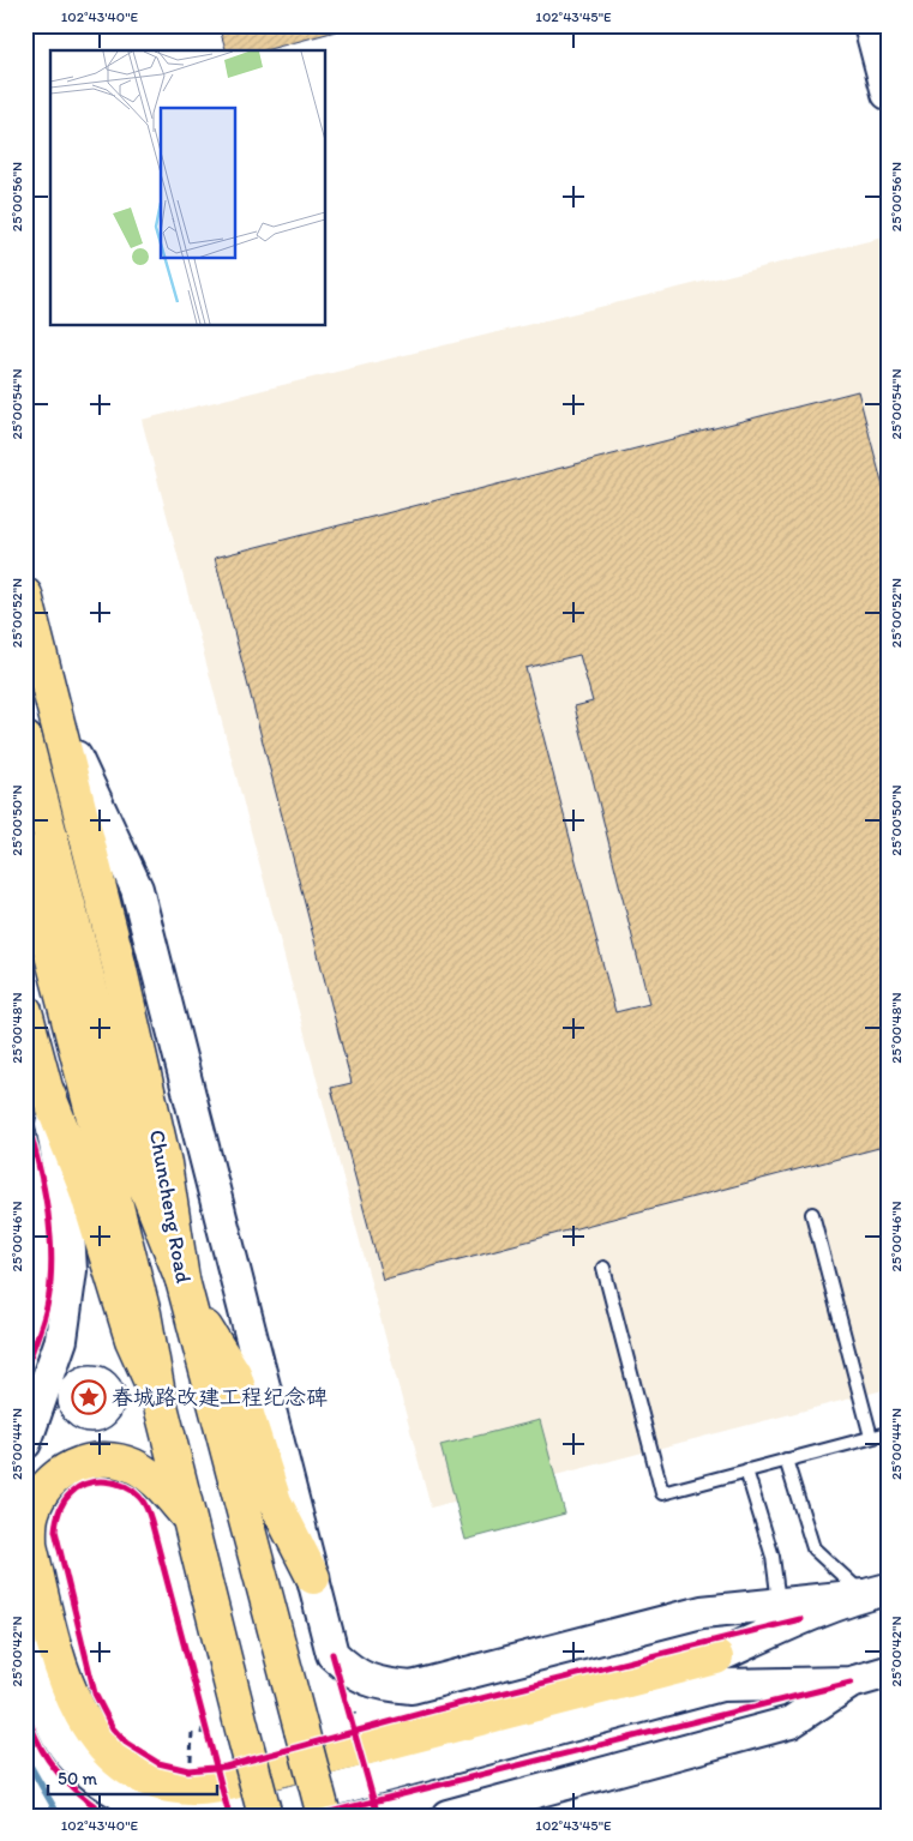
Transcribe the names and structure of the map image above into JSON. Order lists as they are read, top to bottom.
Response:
{
  "streets": {
    "main road": ["Chuncheng Road"]
  },
  "places": {
    "place": ["春城路改建工程纪念碑"]
  },
  "scale_bar": "50 m",
  "coordinates": [
    "102°43'40\"E",
    "102°43'45\"E",
    "25°00'56\"N",
    "25°00'54\"N",
    "25°00'52\"N",
    "25°00'50\"N",
    "25°00'48\"N",
    "25°00'46\"N",
    "25°00'44\"N",
    "25°00'42\"N"
  ]
}
